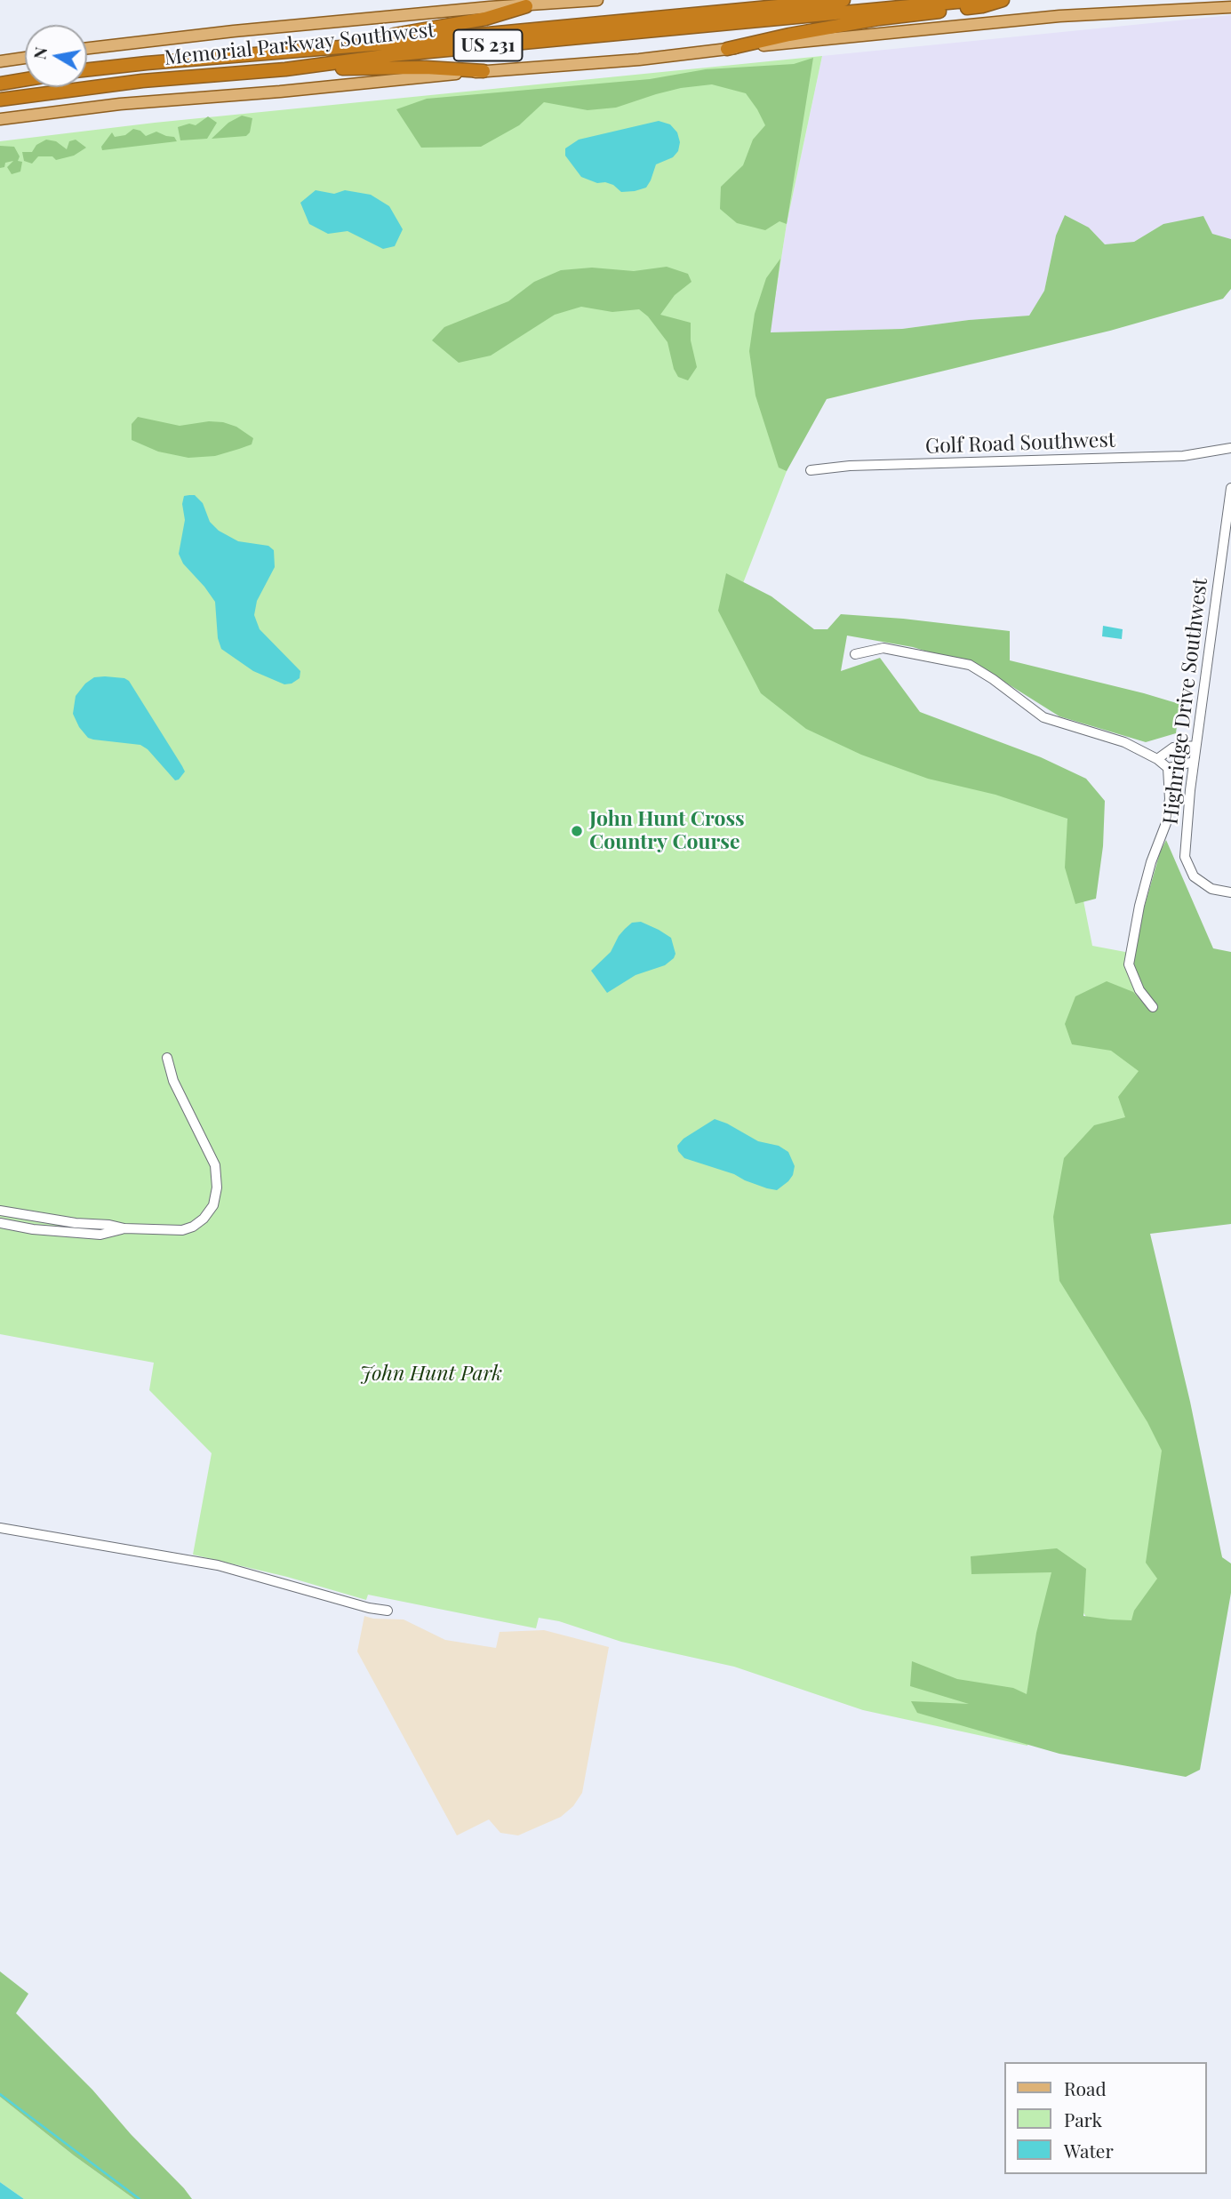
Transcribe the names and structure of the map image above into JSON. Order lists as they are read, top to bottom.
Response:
{
  "streets": {
    "highway": ["Memorial Parkway Southwest", "US 231"],
    "street": ["Golf Road Southwest", "Highridge Drive Southwest"]
  },
  "parks": ["John Hunt Park"],
  "places": ["John Hunt Cross Country Course"],
  "legend": ["Road", "Park", "Water"],
  "north": "left"
}
